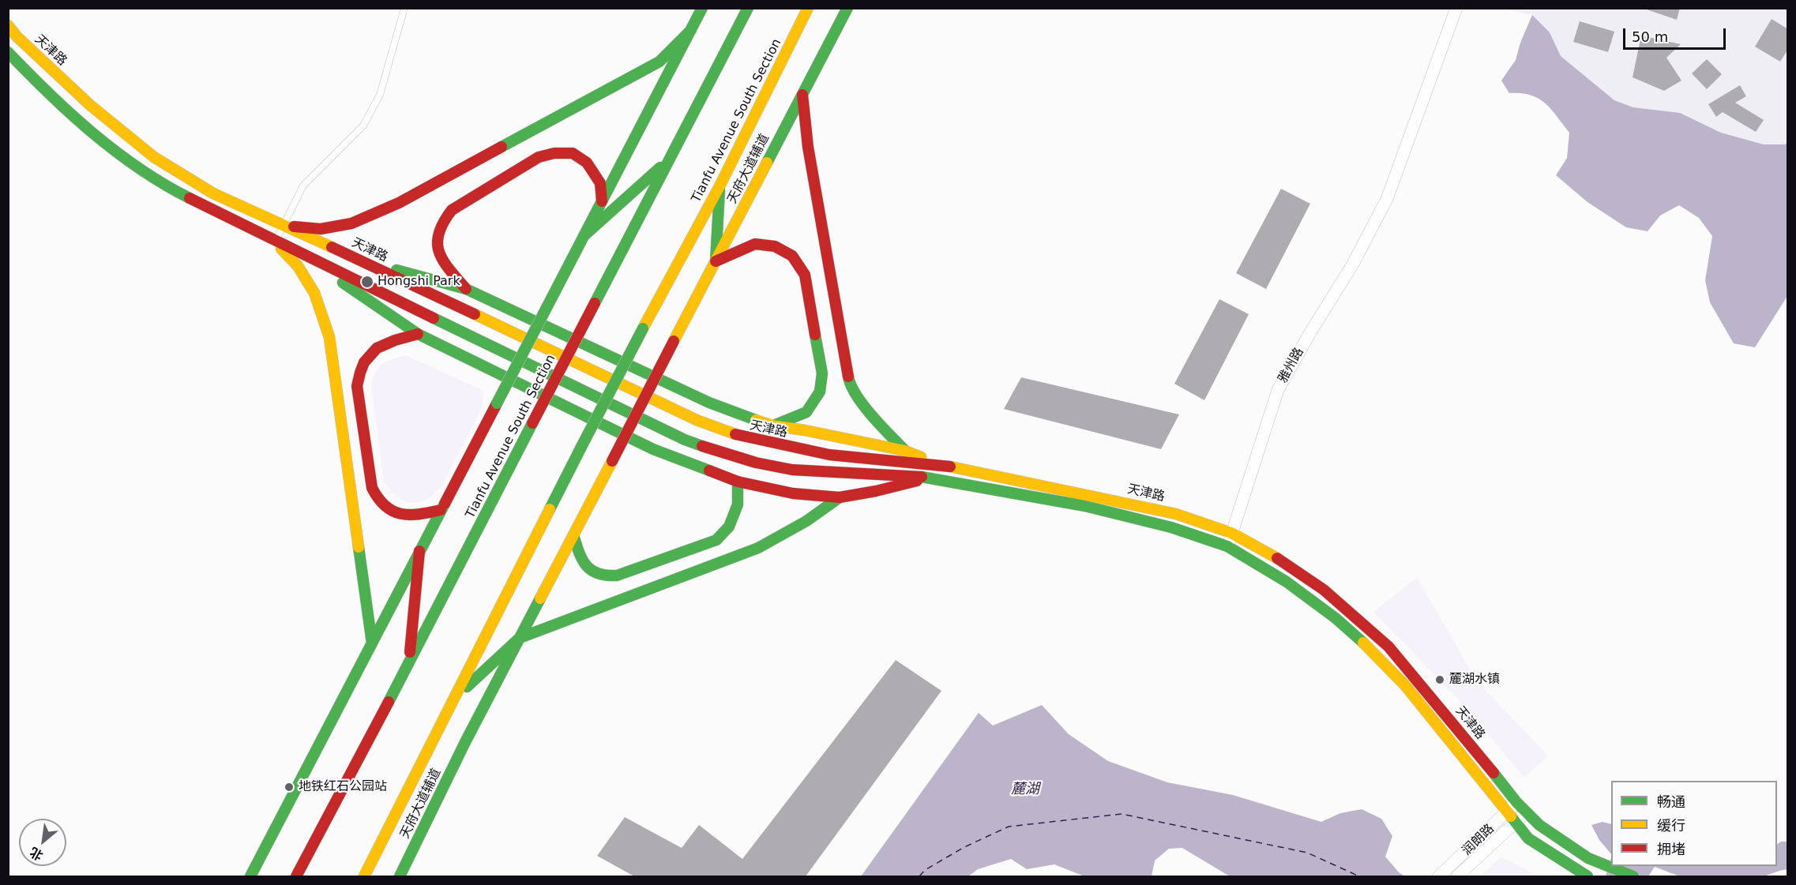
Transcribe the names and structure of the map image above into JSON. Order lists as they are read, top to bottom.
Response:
{
  "streets": {
    "main road": ["天津路", "Tianfu Avenue South Section", "天府大道辅道"],
    "street": ["雅州路", "润朗路"]
  },
  "crossings": [
    ["天津路", "雅州路"],
    ["天津路", "润朗路"]
  ],
  "water": ["麓湖"],
  "places": ["Hongshi Park", "麓湖水镇", "地铁红石公园站"],
  "legend": ["畅通", "缓行", "拥堵"],
  "scale_bar": "50 m",
  "north": "bottom left"
}
